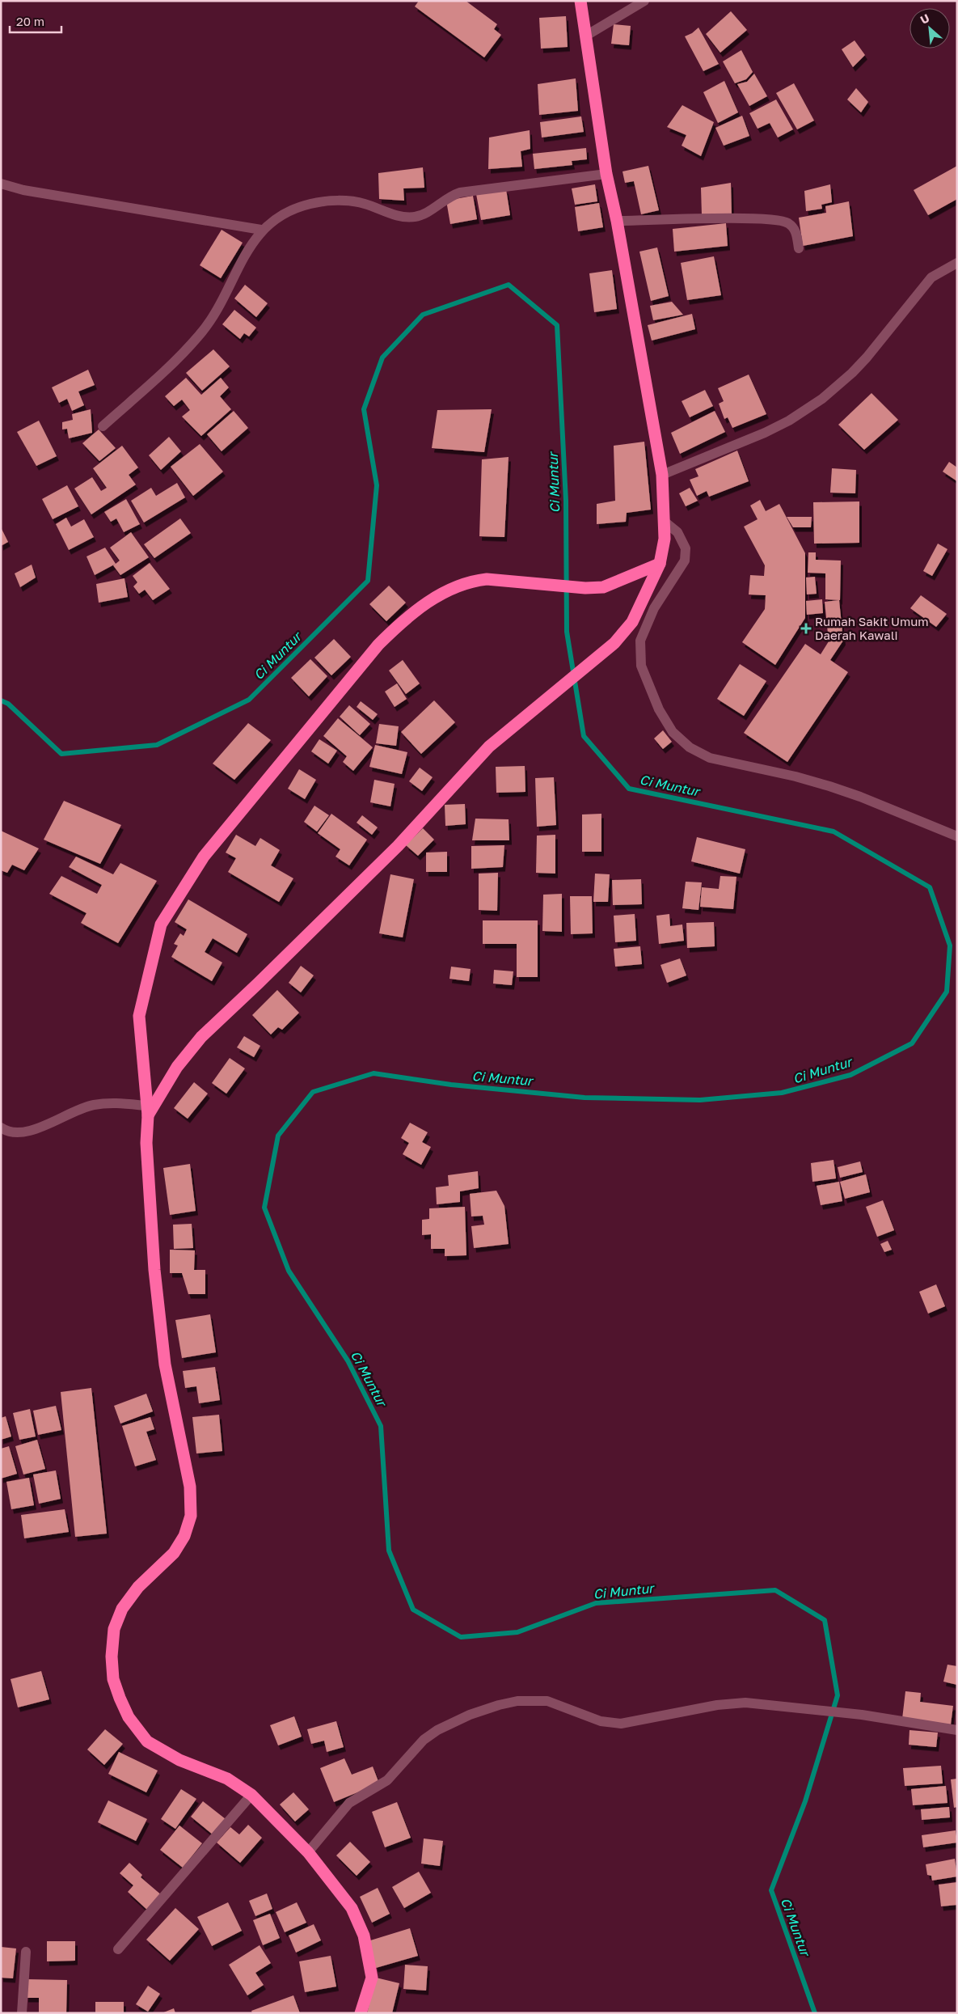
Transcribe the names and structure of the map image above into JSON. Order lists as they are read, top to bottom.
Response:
{
  "water": ["Ci Muntur"],
  "places": {
    "health": ["Rumah Sakit Umum Daerah Kawali"]
  },
  "scale_bar": "20 m",
  "north": "top left"
}
